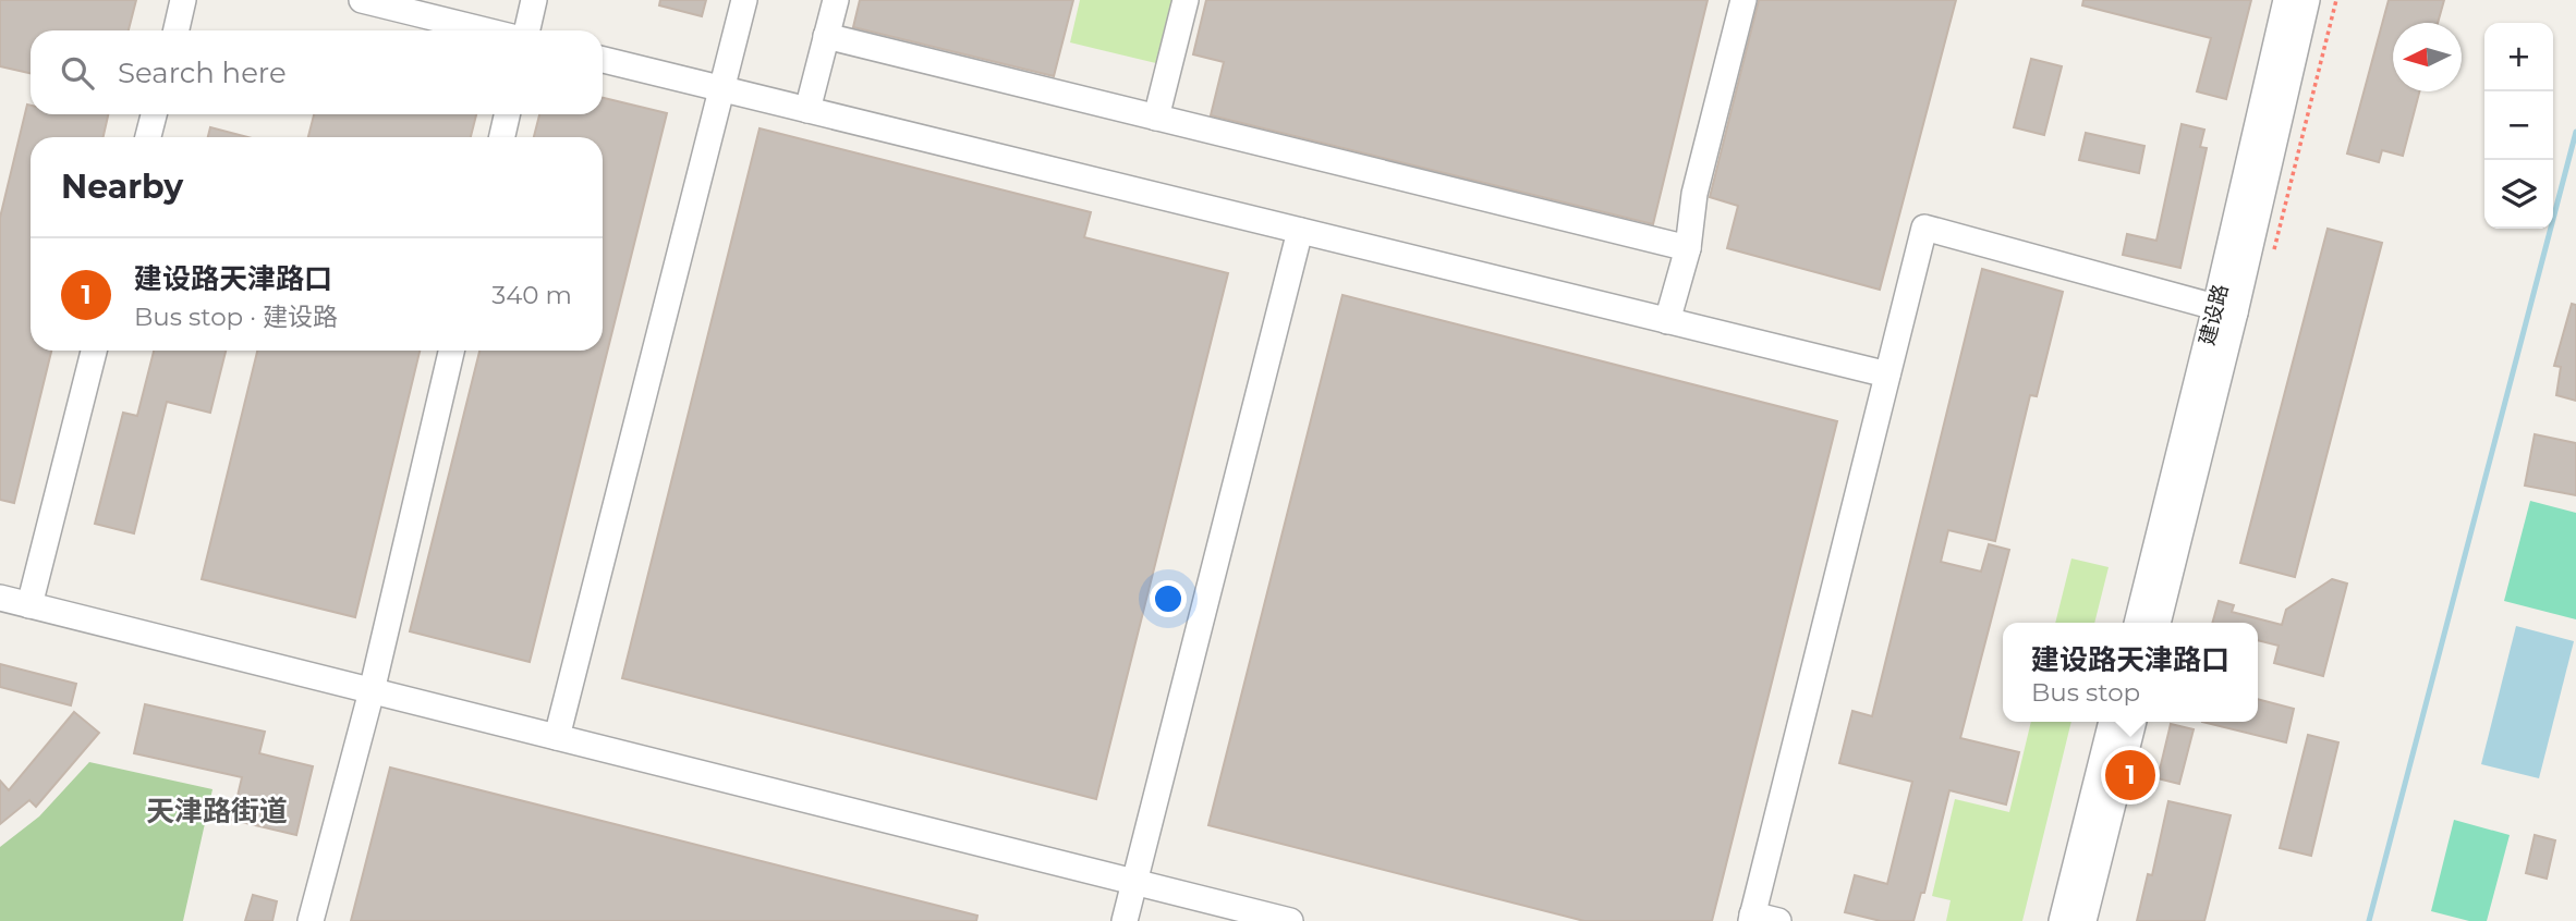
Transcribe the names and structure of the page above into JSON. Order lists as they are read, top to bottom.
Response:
{
  "streets": {
    "street": ["建设路"]
  },
  "districts": ["天津路街道"],
  "north": "left",
  "page": {
    "map_buttons": ["+", "−"],
    "search": "Search here",
    "heading": "Nearby",
    "list": [
      {
        "mark": "1",
        "name": "建设路天津路口",
        "note": "Bus stop · 建设路",
        "value": "340 m"
      }
    ],
    "popup": ["建设路天津路口", "Bus stop"],
    "pins": "1"
  }
}
